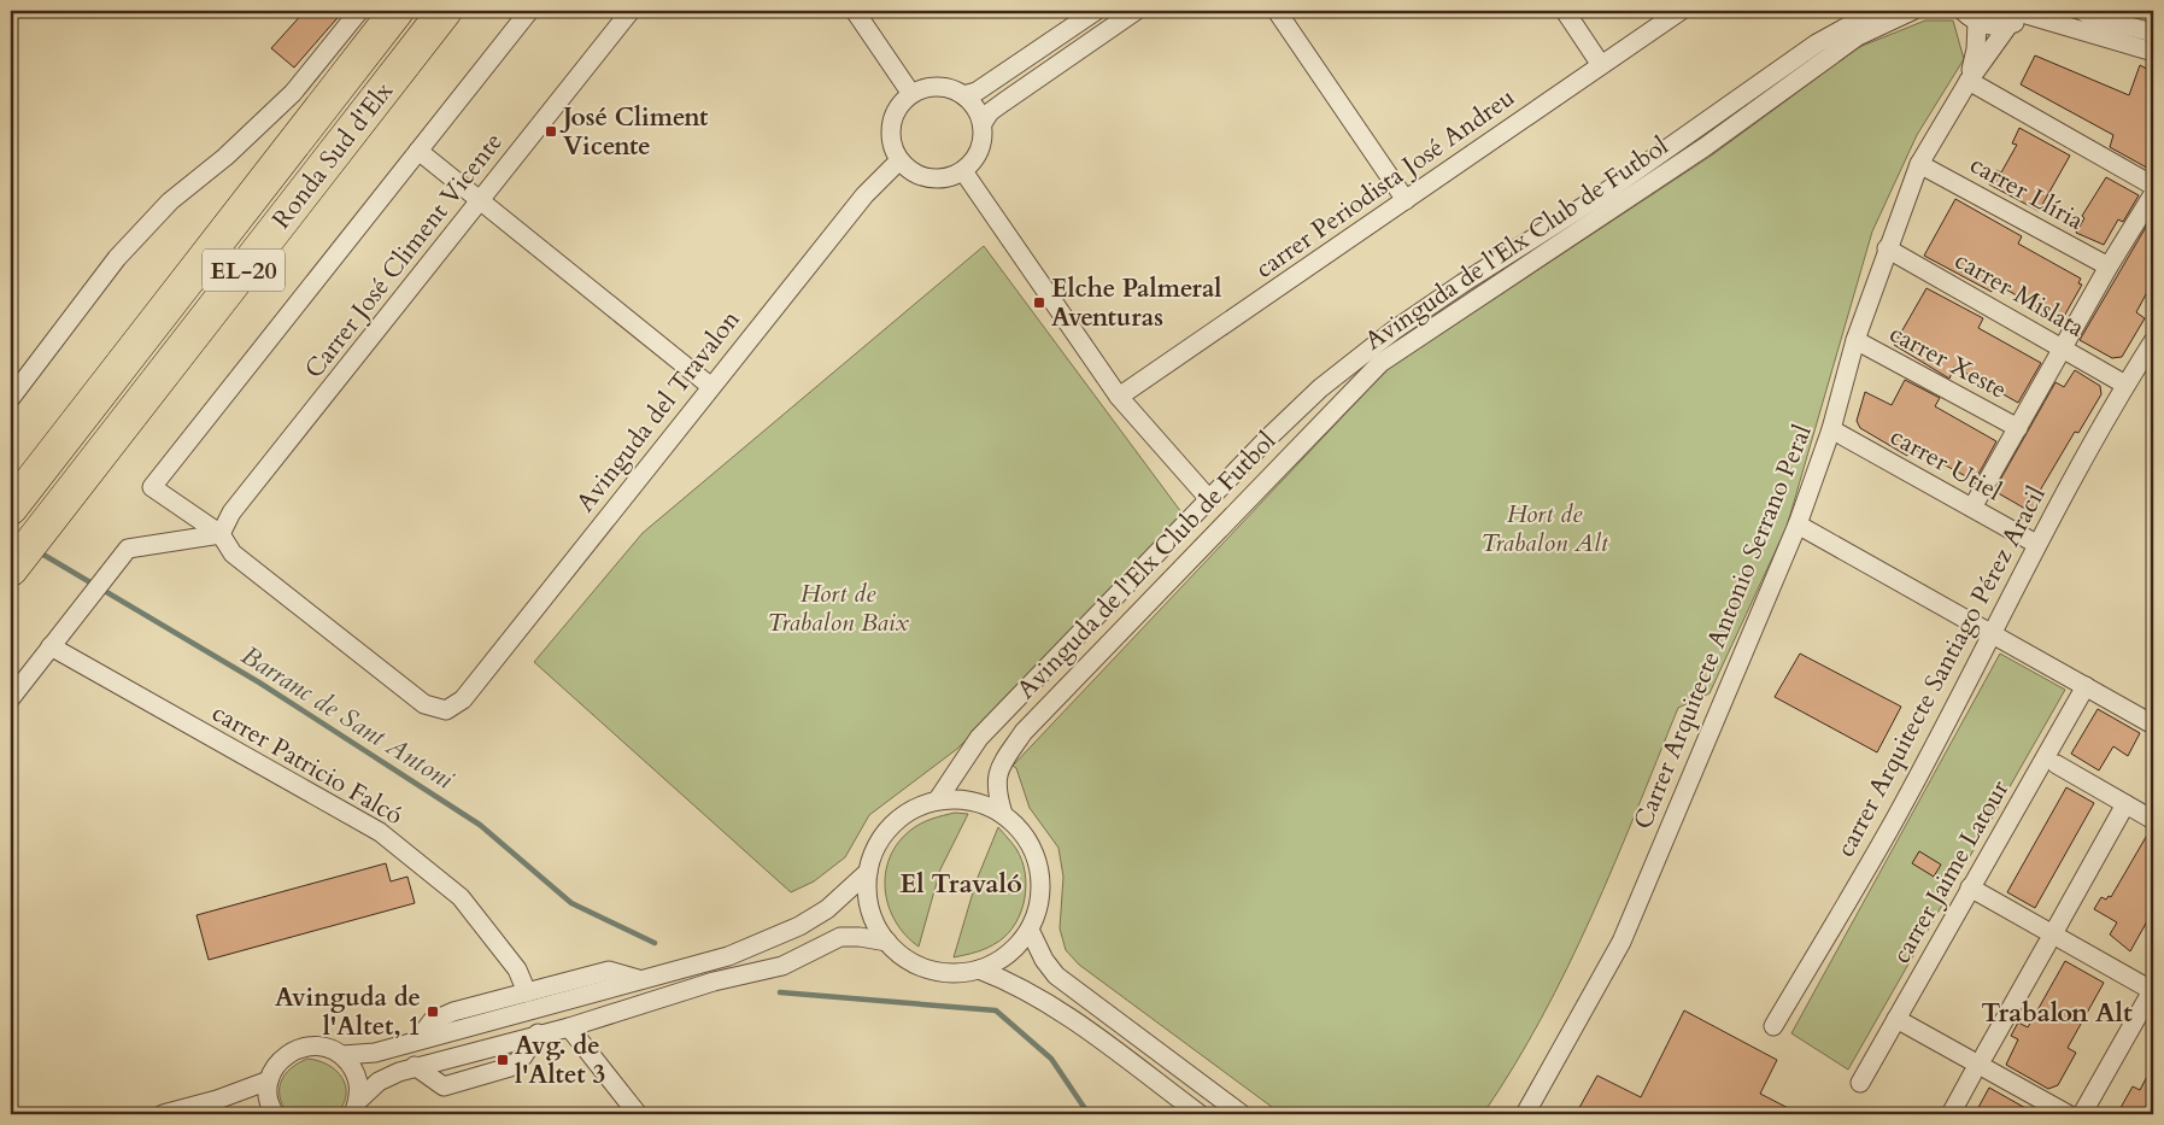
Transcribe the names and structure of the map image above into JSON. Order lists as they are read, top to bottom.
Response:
{
  "streets": {
    "highway": ["Ronda Sud d'Elx", "EL-20"],
    "street": [
      "carrer Periodista José Andreu",
      "carrer Llíria",
      "Avinguda de l'Elx Club de Futbol",
      "Carrer José Climent Vicente",
      "carrer Mislata",
      "carrer Xeste",
      "Avinguda del Travalon",
      "carrer Utiel",
      "Carrer Arquitecte Antonio Serrano Peral",
      "carrer Arquitecte Santiago Pérez Aracil",
      "carrer Patricio Falcó",
      "carrer Jaime Latour"
    ]
  },
  "crossings": [
    ["carrer Llíria", "Carrer Arquitecte Antonio Serrano Peral"],
    ["Carrer José Climent Vicente", "Avinguda del Travalon"],
    ["carrer Mislata", "Carrer Arquitecte Antonio Serrano Peral"],
    ["carrer Mislata", "carrer Arquitecte Santiago Pérez Aracil"],
    ["carrer Xeste", "Carrer Arquitecte Antonio Serrano Peral"],
    ["carrer Utiel", "Carrer Arquitecte Antonio Serrano Peral"],
    ["carrer Utiel", "carrer Arquitecte Santiago Pérez Aracil"]
  ],
  "districts": ["El Travaló", "Trabalon Alt"],
  "water": ["Barranc de Sant Antoni"],
  "parks": ["Hort de Trabalon Alt", "Hort de Trabalon Baix"],
  "places": {
    "transit": [
      "José Climent Vicente",
      "Elche Palmeral Aventuras",
      "Avinguda de l'Altet, 1",
      "Avg. de l'Altet 3"
    ]
  }
}
